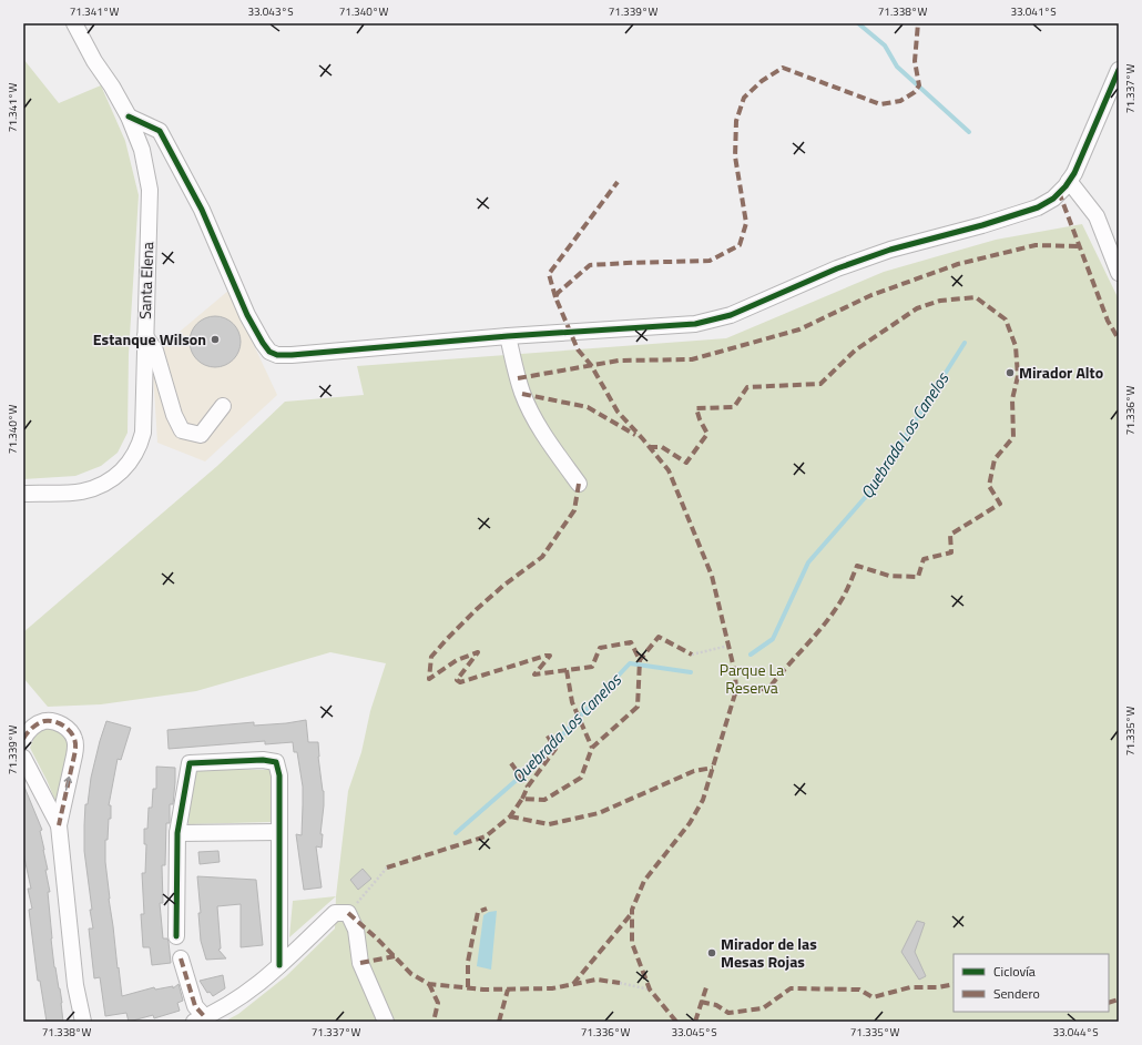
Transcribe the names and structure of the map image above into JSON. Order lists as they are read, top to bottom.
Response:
{
  "streets": {
    "street": ["Santa Elena"]
  },
  "water": ["Quebrada Los Canelos"],
  "parks": ["Parque La Reserva"],
  "places": ["Estanque Wilson", "Mirador Alto", "Mirador de las Mesas Rojas"],
  "legend": ["Ciclovía", "Sendero"],
  "coordinates": [
    "71.341°W",
    "33.043°S",
    "71.340°W",
    "71.339°W",
    "71.338°W",
    "33.041°S",
    "71.337°W",
    "71.336°W",
    "71.335°W",
    "33.045°S",
    "33.044°S"
  ]
}
